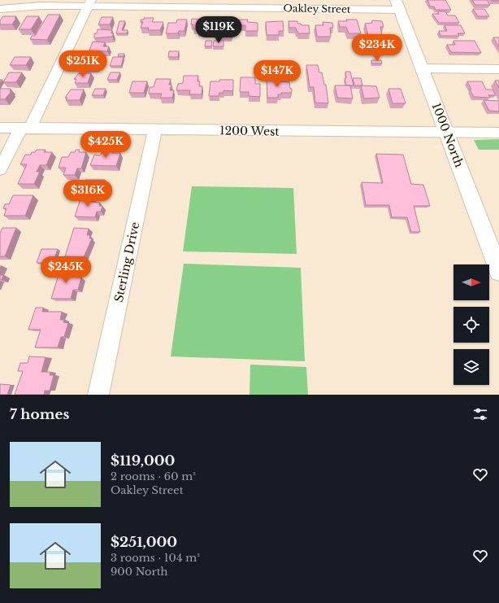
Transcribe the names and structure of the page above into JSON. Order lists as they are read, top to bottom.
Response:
{
  "streets": {
    "street": [
      "Oakley Street",
      "1200 West",
      "1000 North",
      "Sterling Drive"
    ]
  },
  "crossings": [
    ["Oakley Street", "1000 North"],
    ["1200 West", "1000 North"],
    ["1200 West", "Sterling Drive"]
  ],
  "north": "right",
  "page": {
    "price": [
      "$119K",
      "$234K",
      "$251K",
      "$147K",
      "$425K",
      "$316K",
      "$245K"
    ],
    "heading": "7 homes",
    "list": [
      {
        "name": "$119,000",
        "note": "2 rooms · 60 m² · Oakley Street"
      },
      {
        "name": "$251,000",
        "note": "3 rooms · 104 m² · 900 North"
      }
    ]
  }
}
